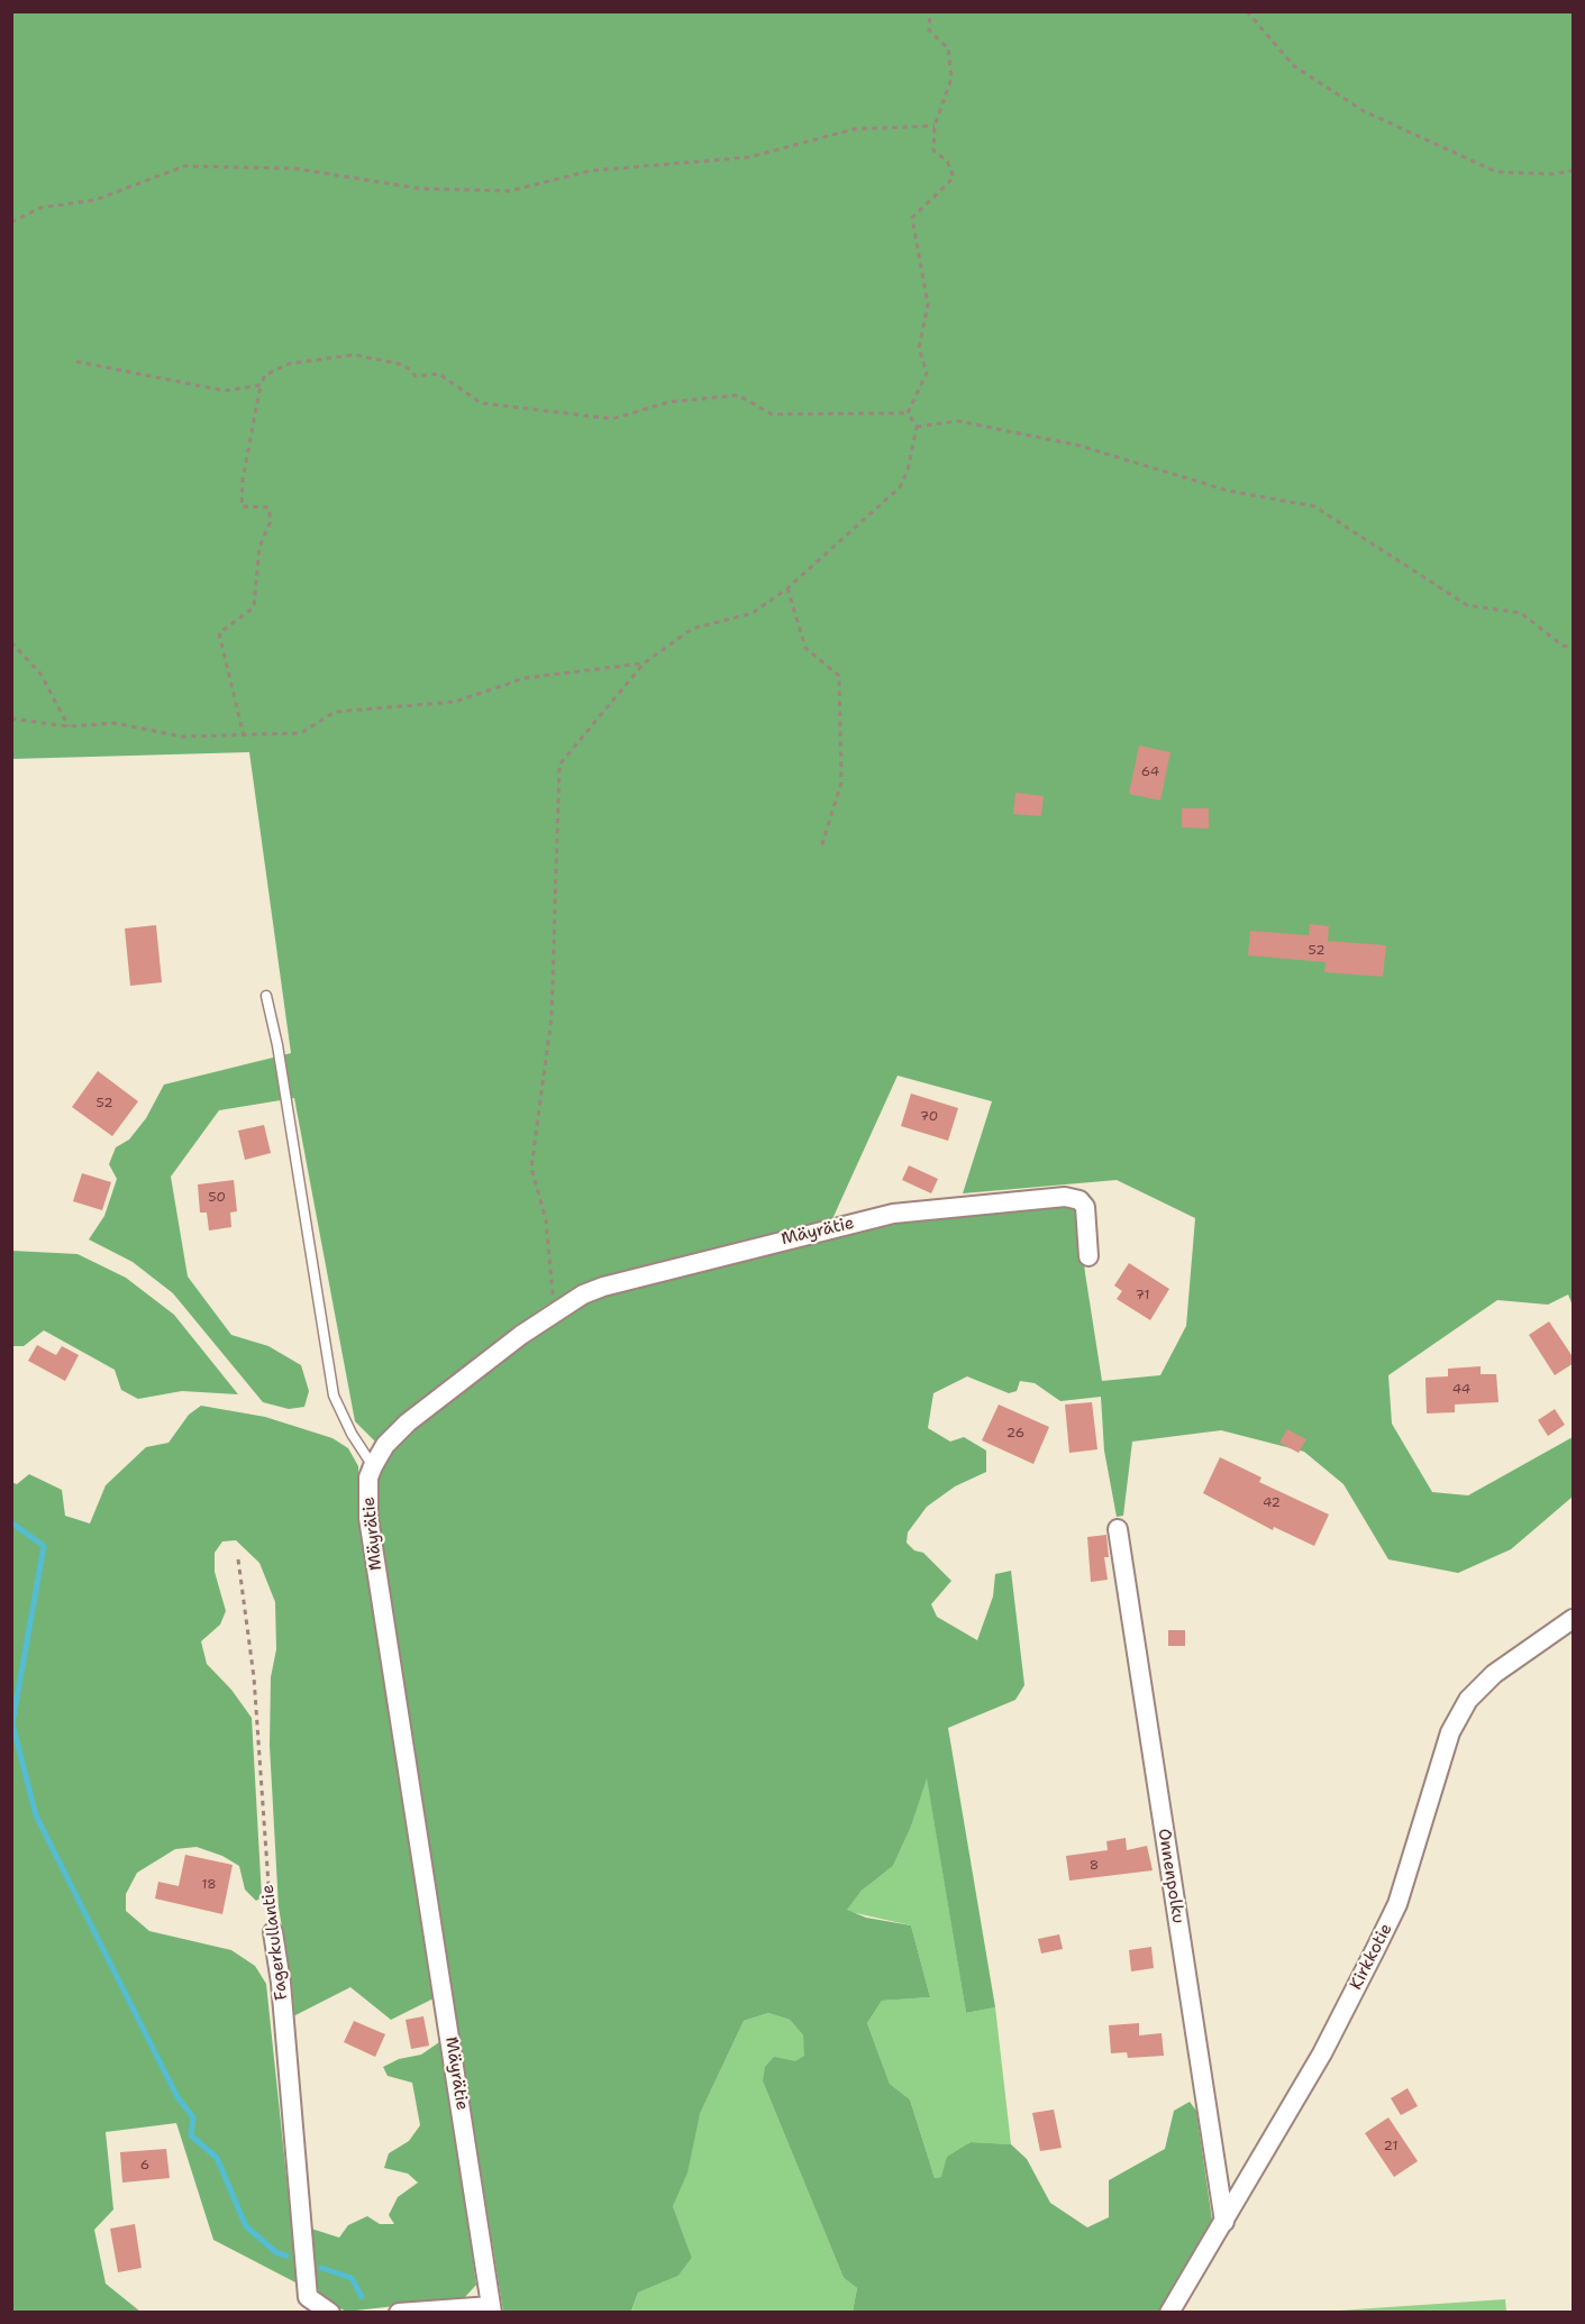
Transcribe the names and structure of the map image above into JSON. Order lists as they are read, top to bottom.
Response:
{
  "streets": {
    "street": [
      "Mäyrätie",
      "Onnenpolku",
      "Fagerkullantie",
      "Kirkkotie"
    ]
  },
  "crossings": [
    ["Onnenpolku", "Kirkkotie"]
  ],
  "house_numbers": [
    "64",
    "52",
    "52",
    "70",
    "50",
    "71",
    "44",
    "26",
    "42",
    "8",
    "18",
    "21",
    "6"
  ]
}
